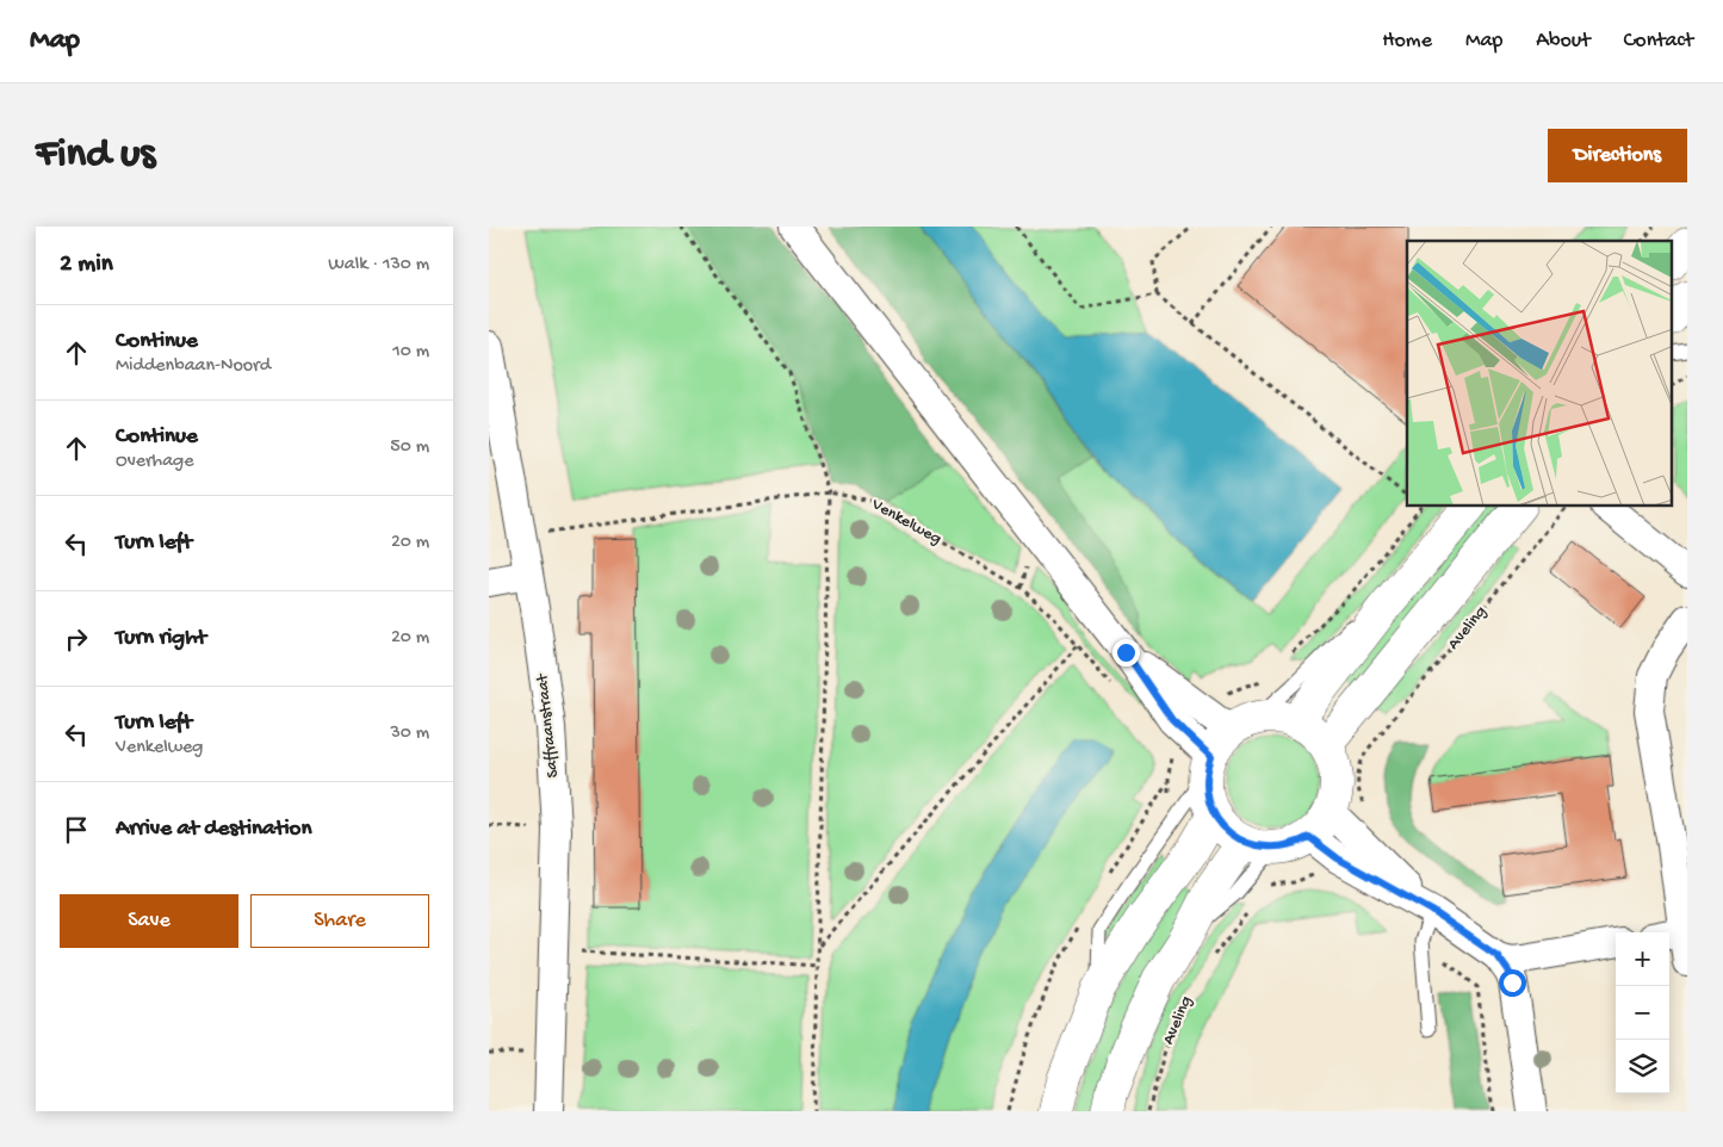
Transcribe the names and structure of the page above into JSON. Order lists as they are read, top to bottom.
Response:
{
  "streets": {
    "main road": ["Aveling"],
    "street": ["Saffraanstraat"],
    "path": ["Venkelweg"]
  },
  "crossings": [
    ["Venkelweg", "Saffraanstraat"]
  ],
  "page": {
    "header": "Map",
    "nav": [
      "Home",
      "Map",
      "About",
      "Contact"
    ],
    "buttons": [
      "Directions",
      ["Save", "Share"]
    ],
    "title": "Find us",
    "heading": ["2 min", "Walk · 130 m"],
    "list": [
      ["Continue", "Middenbaan-Noord", "10 m"],
      ["Continue", "Overhage", "50 m"],
      ["Turn left", "20 m"],
      ["Turn right", "20 m"],
      ["Turn left", "Venkelweg", "30 m"],
      "Arrive at destination"
    ],
    "map_buttons": ["+", "−"]
  }
}
